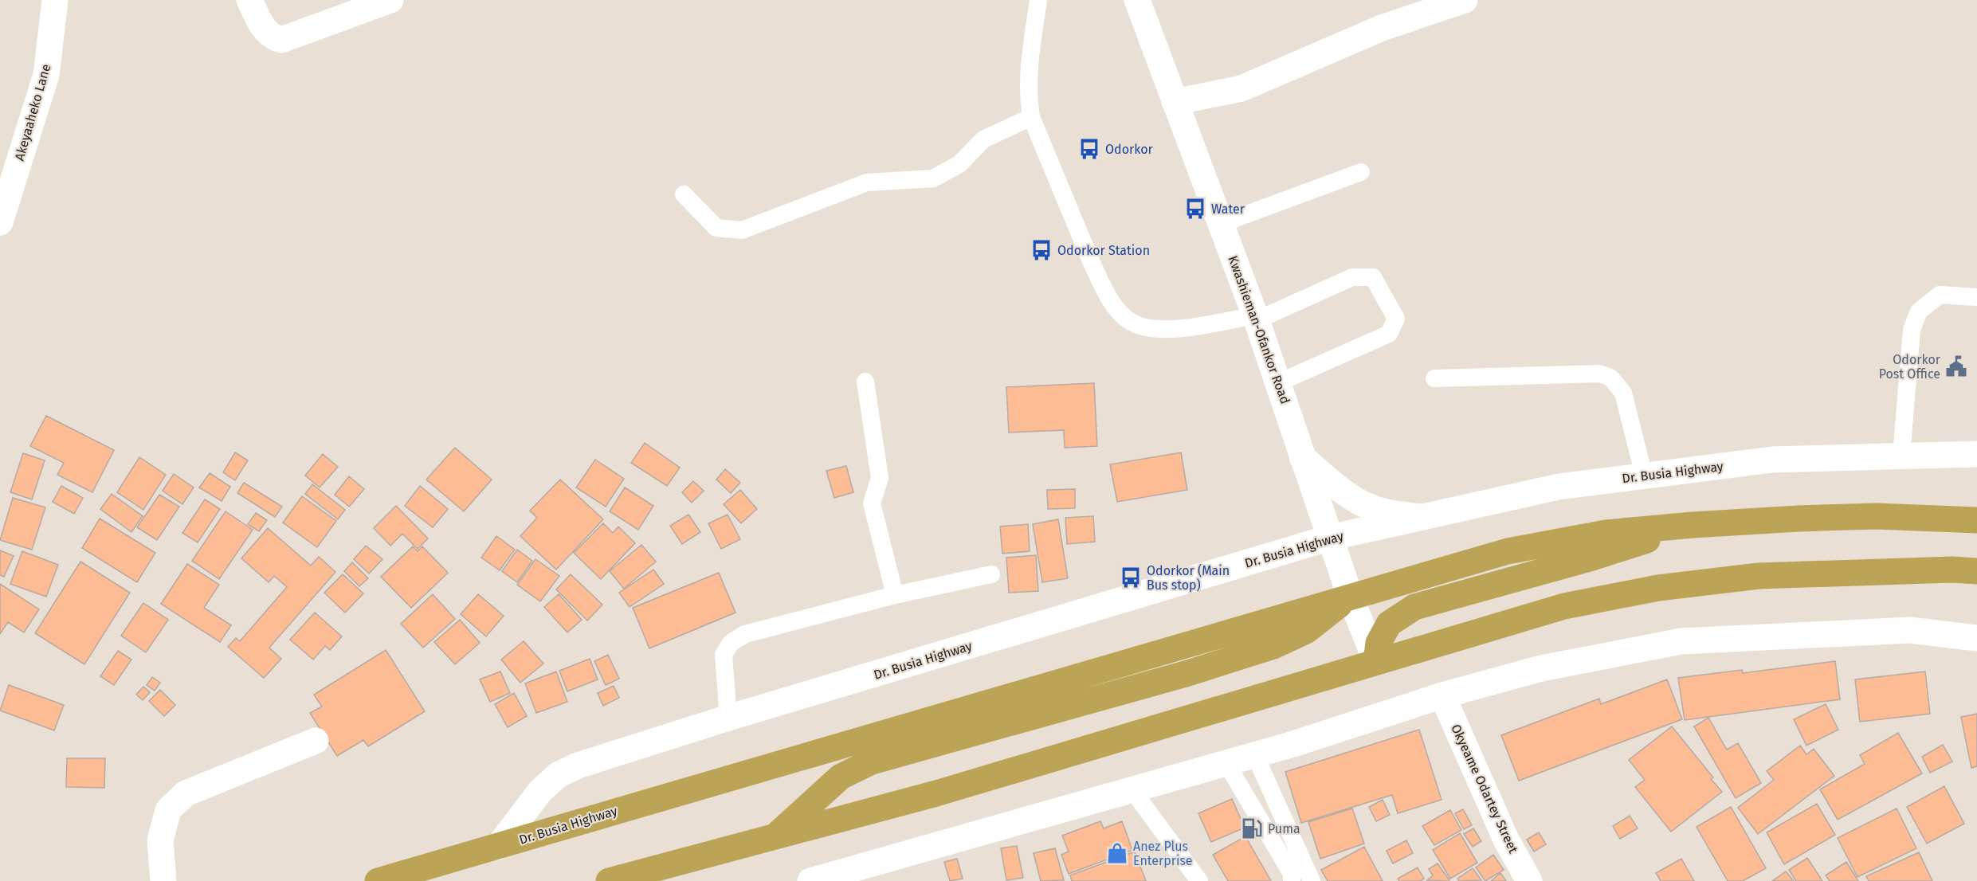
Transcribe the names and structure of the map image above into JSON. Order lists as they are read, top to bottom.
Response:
{
  "streets": {
    "highway": ["Dr. Busia Highway"],
    "street": ["Akeyaaheko Lane", "Kwashieman-Ofankor Road", "Okyeame Odartey Street"]
  },
  "crossings": [
    ["Kwashieman-Ofankor Road", "Dr. Busia Highway"]
  ],
  "places": {
    "bus stop": [
      "Odorkor",
      "Water",
      "Odorkor Station",
      "Odorkor (Main Bus stop)"
    ],
    "public building": ["Odorkor Post Office"],
    "fuel station": ["Puma"],
    "shop": ["Anez Plus Enterprise"]
  }
}
